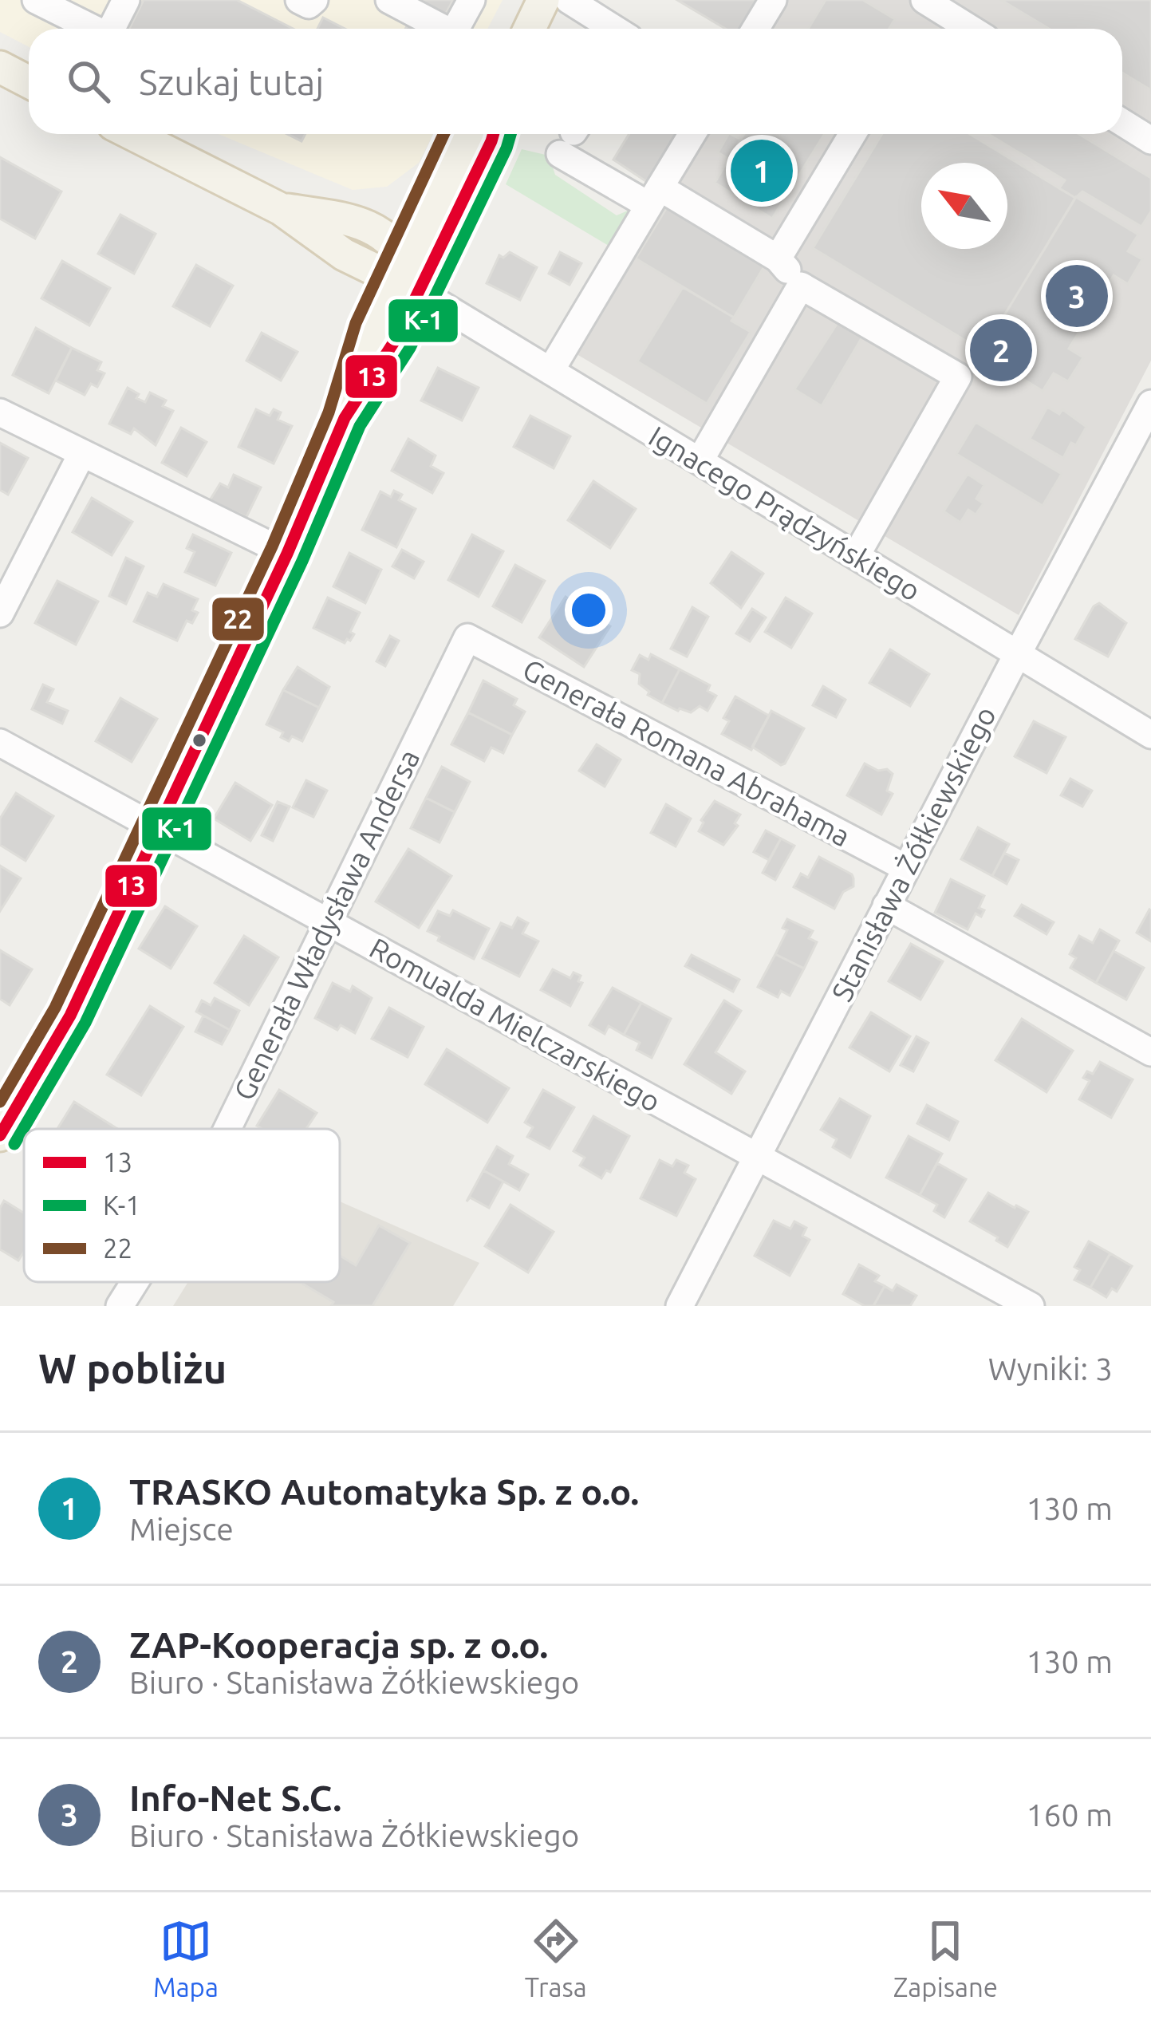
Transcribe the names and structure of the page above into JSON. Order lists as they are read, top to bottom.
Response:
{
  "streets": {
    "street": [
      "Ignacego Prądzyńskiego",
      "Generała Romana Abrahama",
      "Stanisława Żółkiewskiego",
      "Generała Władysława Andersa",
      "Romualda Mielczarskiego"
    ]
  },
  "crossings": [
    ["Ignacego Prądzyńskiego", "Stanisława Żółkiewskiego"],
    ["Generała Romana Abrahama", "Stanisława Żółkiewskiego"],
    ["Generała Romana Abrahama", "Generała Władysława Andersa"],
    ["Stanisława Żółkiewskiego", "Romualda Mielczarskiego"],
    ["Generała Władysława Andersa", "Romualda Mielczarskiego"]
  ],
  "lines": ["transit line 13", "transit line K-1", "transit line 22"],
  "legend": ["13", "K-1", "22"],
  "north": "top left",
  "page": {
    "search": "Szukaj tutaj",
    "pins": ["1", "3", "2"],
    "heading": ["W pobliżu", "Wyniki: 3"],
    "list": [
      {
        "mark": "1",
        "name": "TRASKO Automatyka Sp. z o.o.",
        "note": "Miejsce",
        "value": "130 m"
      },
      {
        "mark": "2",
        "name": "ZAP-Kooperacja sp. z o.o.",
        "note": "Biuro · Stanisława Żółkiewskiego",
        "value": "130 m"
      },
      {
        "mark": "3",
        "name": "Info-Net S.C.",
        "note": "Biuro · Stanisława Żółkiewskiego",
        "value": "160 m"
      }
    ],
    "nav": ["Mapa", "Trasa", "Zapisane"]
  }
}
